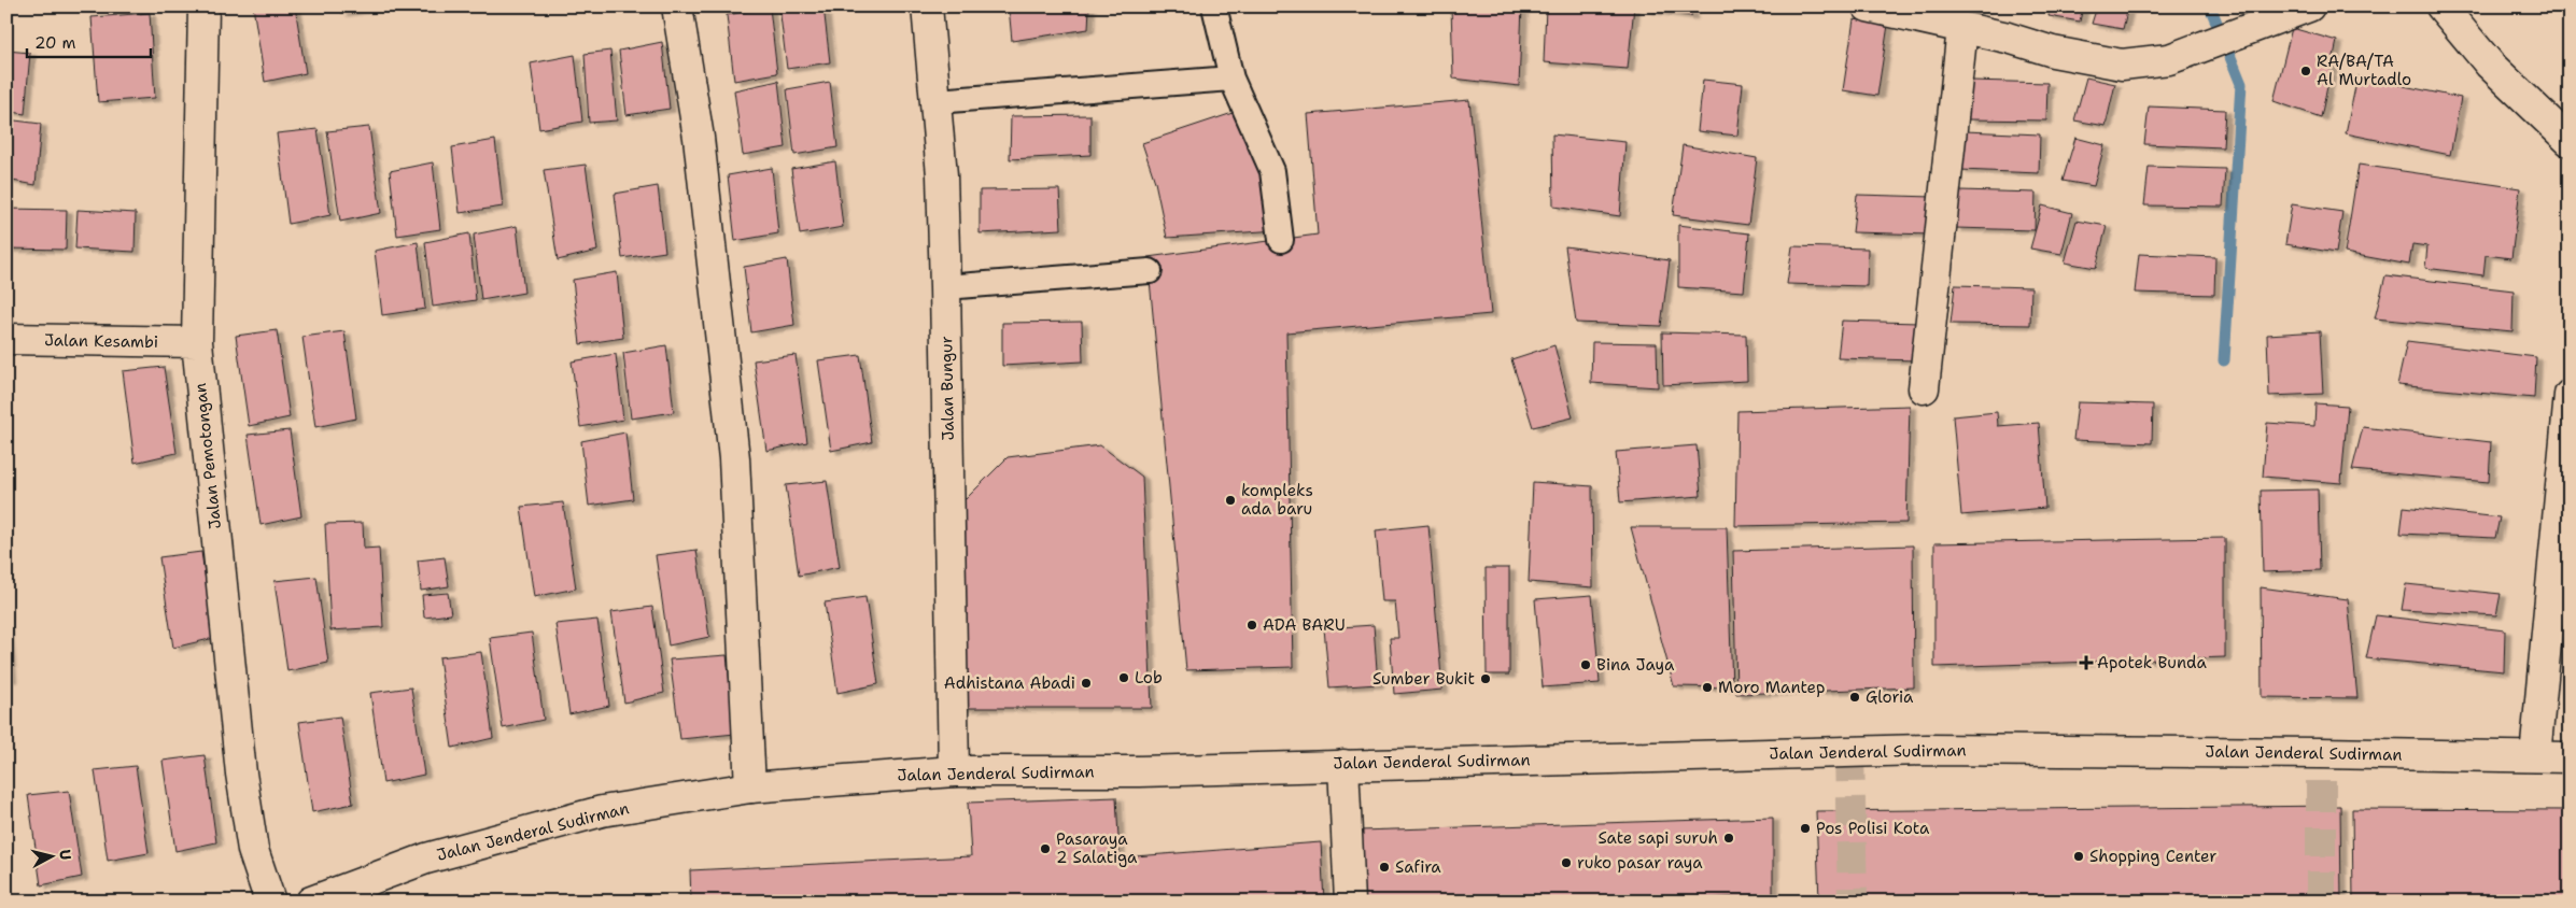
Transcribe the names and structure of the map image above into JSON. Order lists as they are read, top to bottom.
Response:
{
  "streets": {
    "street": [
      "Jalan Kesambi",
      "Jalan Bungur",
      "Jalan Pemotongan",
      "Jalan Jenderal Sudirman"
    ]
  },
  "crossings": [
    ["Jalan Kesambi", "Jalan Pemotongan"],
    ["Jalan Bungur", "Jalan Jenderal Sudirman"]
  ],
  "places": {
    "other": [
      "RA/BA/TA Al Murtadlo",
      "kompleks ada baru",
      "ADA BARU",
      "Bina Jaya",
      "Lob",
      "Sumber Bukit",
      "Adhistana Abadi",
      "Moro Mantep",
      "Gloria",
      "Pos Polisi Kota",
      "Sate sapi suruh",
      "Pasaraya 2 Salatiga",
      "Shopping Center",
      "ruko pasar raya",
      "Safira"
    ],
    "health": ["Apotek Bunda"]
  },
  "scale_bar": "20 m",
  "north": "right"
}
